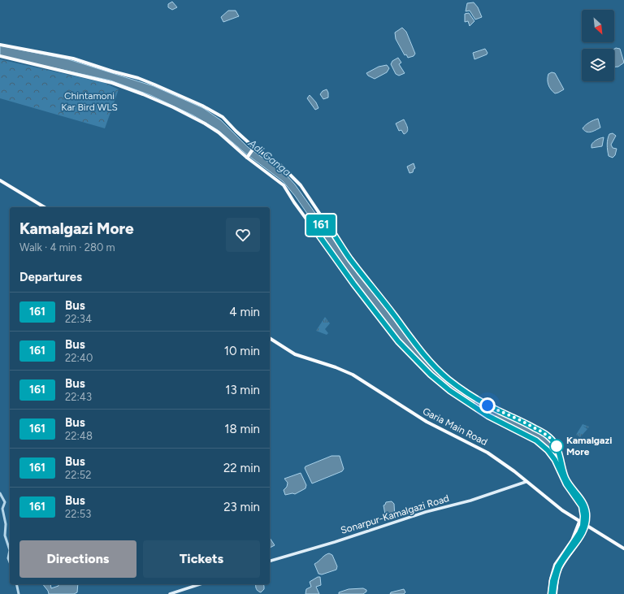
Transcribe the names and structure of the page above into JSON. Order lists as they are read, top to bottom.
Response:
{
  "streets": {
    "main road": ["Garia Main Road", "Sonarpur-Kamalgazi Road"]
  },
  "crossings": [
    ["Garia Main Road", "Sonarpur-Kamalgazi Road"]
  ],
  "water": ["Adi Ganga"],
  "parks": ["Chintamoni Kar Bird WLS"],
  "places": ["Kamalgazi More"],
  "lines": ["bus line 161"],
  "north": "bottom right",
  "page": {
    "on_map": "161",
    "heading": [
      ["Kamalgazi More", "Walk · 4 min · 280 m"],
      "Departures"
    ],
    "list": [
      {
        "mark": "161",
        "name": "Bus",
        "note": "22:34",
        "value": "4 min"
      },
      {
        "mark": "161",
        "name": "Bus",
        "note": "22:40",
        "value": "10 min"
      },
      {
        "mark": "161",
        "name": "Bus",
        "note": "22:43",
        "value": "13 min"
      },
      {
        "mark": "161",
        "name": "Bus",
        "note": "22:48",
        "value": "18 min"
      },
      {
        "mark": "161",
        "name": "Bus",
        "note": "22:52",
        "value": "22 min"
      },
      {
        "mark": "161",
        "name": "Bus",
        "note": "22:53",
        "value": "23 min"
      }
    ],
    "buttons": ["Directions", "Tickets"]
  }
}
